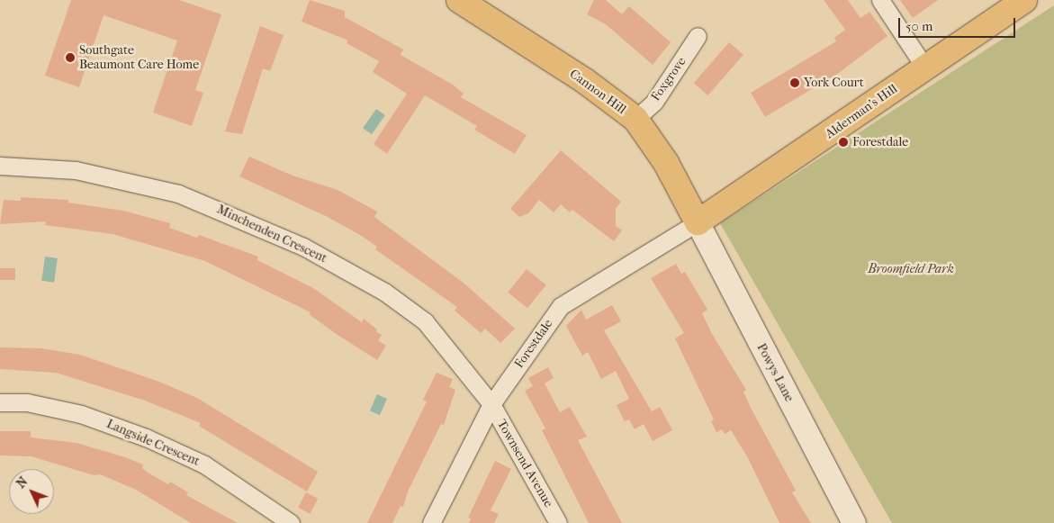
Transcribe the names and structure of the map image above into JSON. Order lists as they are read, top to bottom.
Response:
{
  "streets": {
    "main road": ["Cannon Hill", "Alderman's Hill", "Powys Lane"],
    "street": [
      "Foxgrove",
      "Minchenden Crescent",
      "Forestdale",
      "Langside Crescent",
      "Townsend Avenue"
    ]
  },
  "crossings": [
    ["Foxgrove", "Cannon Hill"],
    ["Cannon Hill", "Alderman's Hill"],
    ["Cannon Hill", "Forestdale"],
    ["Cannon Hill", "Powys Lane"],
    ["Alderman's Hill", "Forestdale"],
    ["Alderman's Hill", "Powys Lane"],
    ["Minchenden Crescent", "Forestdale"],
    ["Minchenden Crescent", "Townsend Avenue"],
    ["Forestdale", "Powys Lane"],
    ["Forestdale", "Townsend Avenue"]
  ],
  "parks": ["Broomfield Park"],
  "places": ["Southgate Beaumont Care Home", "York Court", "Forestdale"],
  "scale_bar": "50 m",
  "north": "top left"
}
